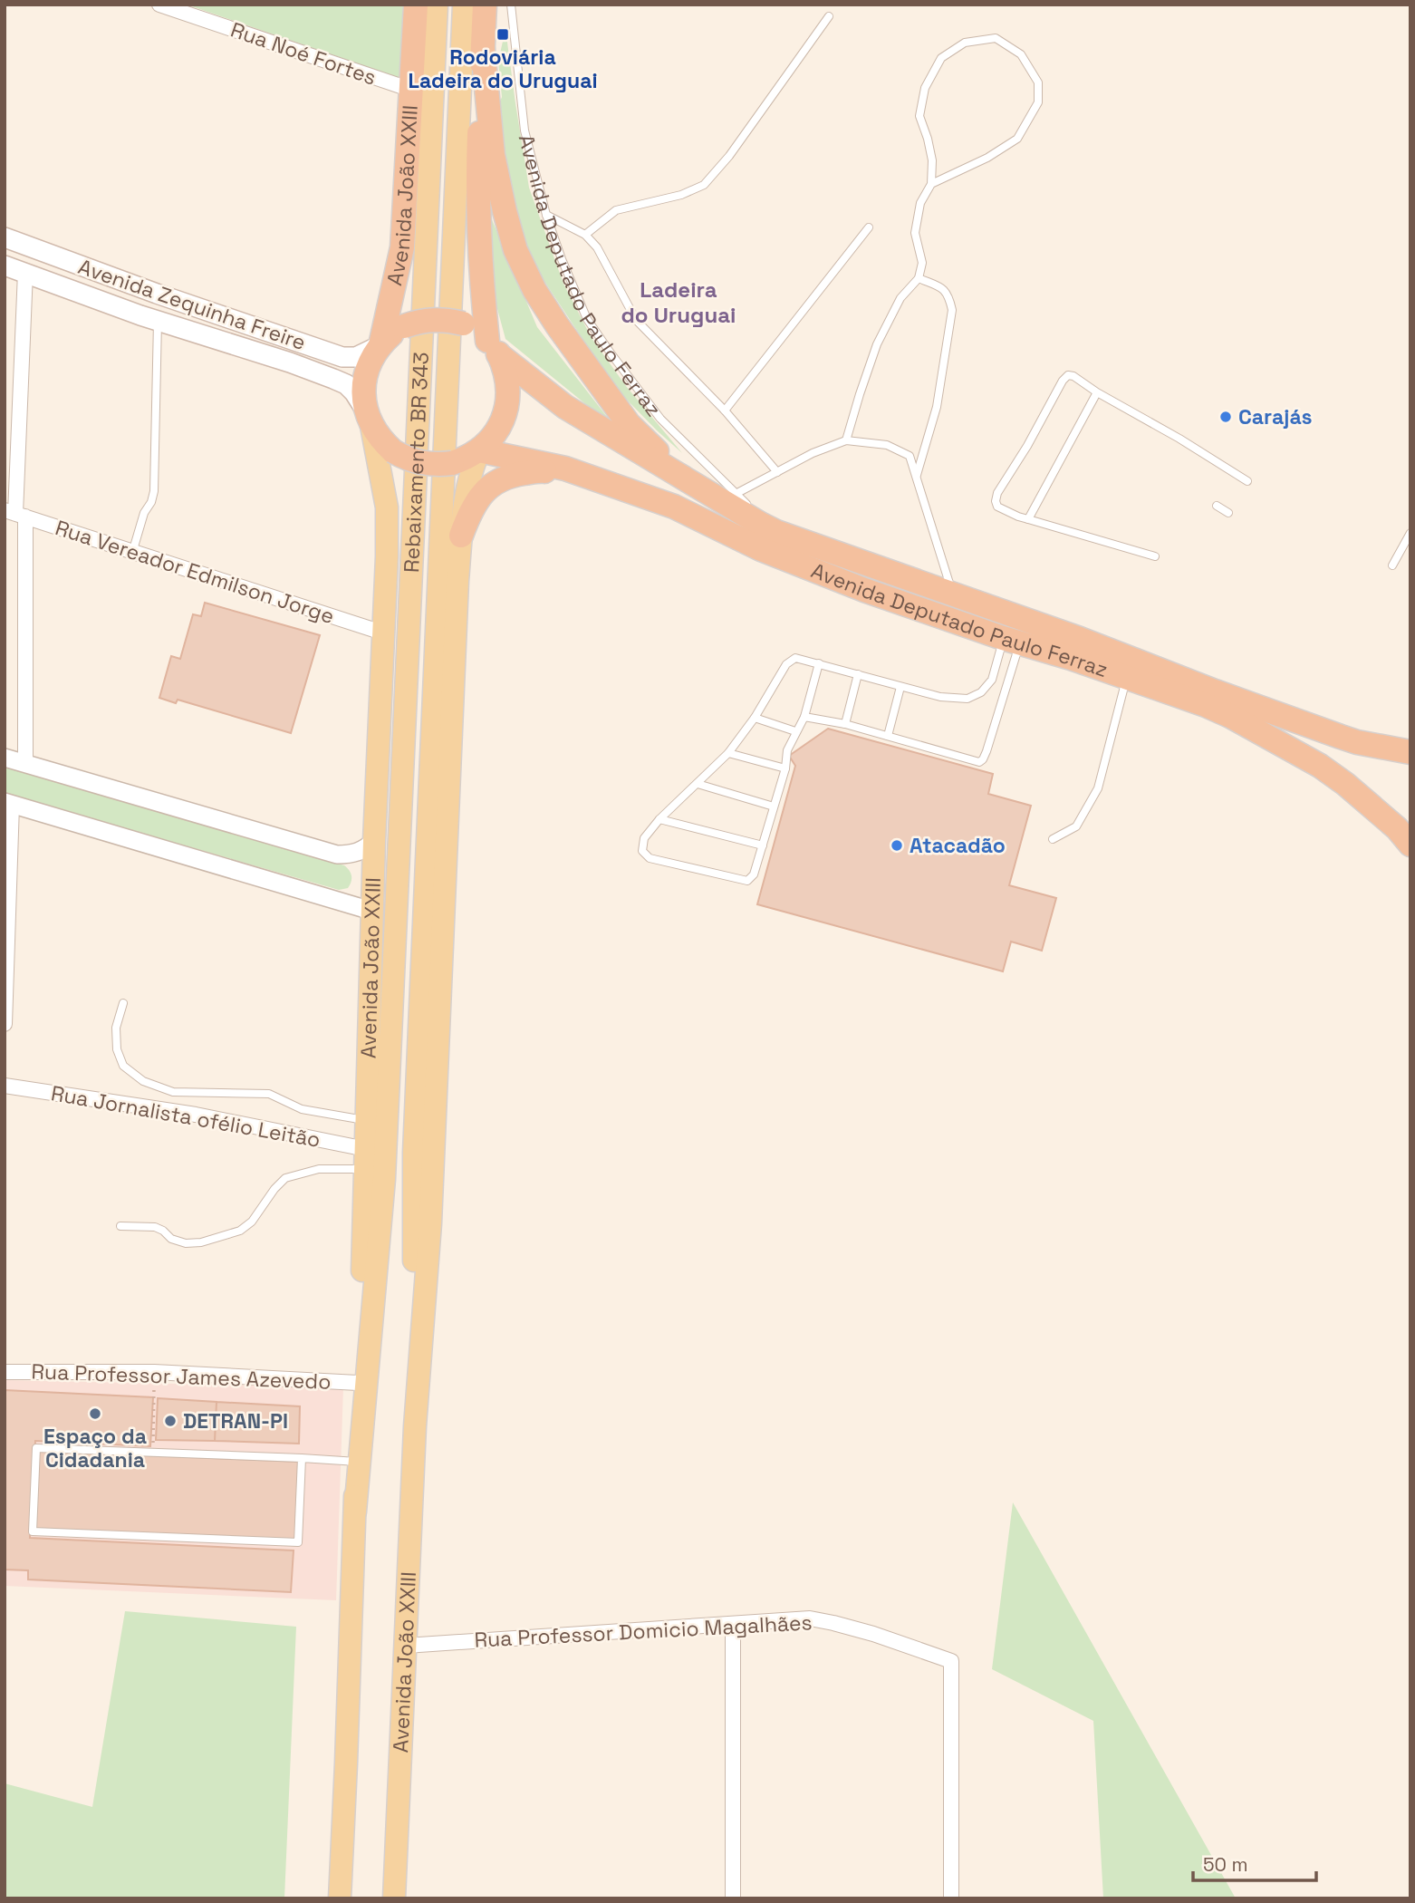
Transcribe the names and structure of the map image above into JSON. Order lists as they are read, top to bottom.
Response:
{
  "streets": {
    "highway": ["Avenida João XXIII", "Avenida Deputado Paulo Ferraz"],
    "main road": ["Avenida Zequinha Freire", "Rebaixamento BR 343"],
    "street": [
      "Rua Noé Fortes",
      "Rua Vereador Edmilson Jorge",
      "Rua Jornalista ofélio Leitão",
      "Rua Professor James Azevedo",
      "Rua Professor Domicio Magalhães"
    ]
  },
  "crossings": [
    ["Rua Noé Fortes", "Avenida João XXIII"],
    ["Avenida João XXIII", "Avenida Deputado Paulo Ferraz"],
    ["Avenida João XXIII", "Avenida Zequinha Freire"],
    ["Avenida João XXIII", "Rebaixamento BR 343"],
    ["Avenida João XXIII", "Rua Vereador Edmilson Jorge"],
    ["Avenida João XXIII", "Rua Jornalista ofélio Leitão"],
    ["Avenida João XXIII", "Rua Professor James Azevedo"],
    ["Avenida João XXIII", "Rua Professor Domicio Magalhães"],
    ["Avenida Deputado Paulo Ferraz", "Avenida Zequinha Freire"]
  ],
  "districts": ["Ladeira do Uruguai"],
  "places": {
    "transit": ["Rodoviária Ladeira do Uruguai"],
    "other": [
      "Carajás",
      "Atacadão",
      "Espaço da Cidadania",
      "DETRAN-PI"
    ]
  },
  "scale_bar": "50 m"
}
